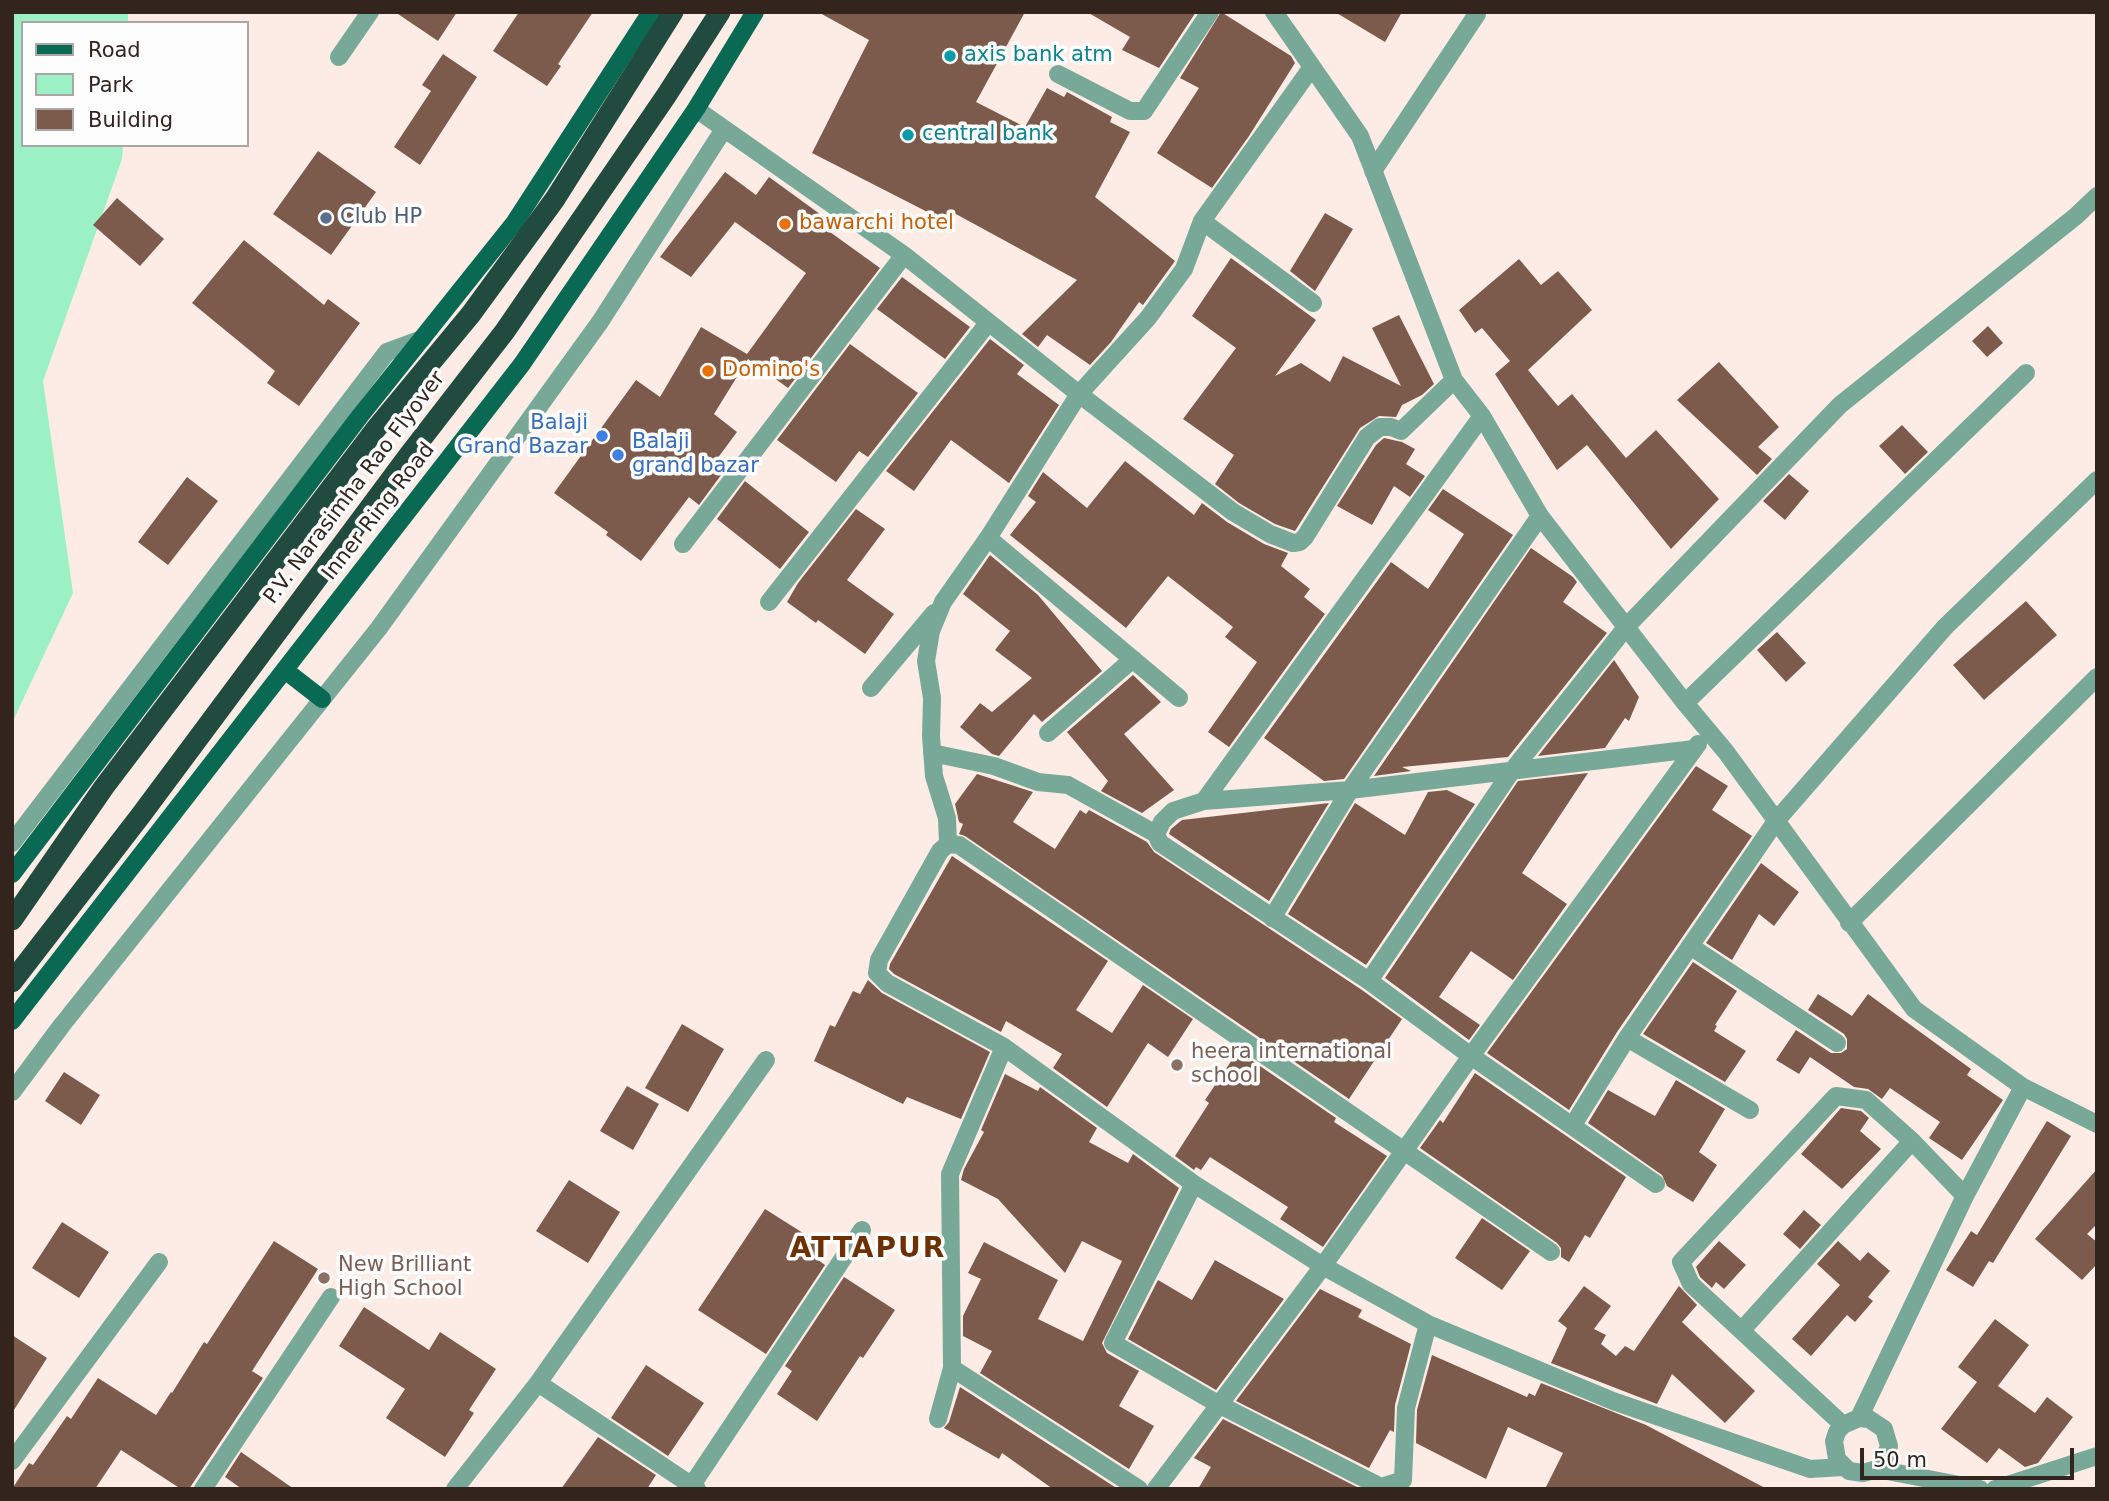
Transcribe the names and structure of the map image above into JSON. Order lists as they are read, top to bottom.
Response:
{
  "streets": {
    "highway": ["P.V. Narasimha Rao Flyover"],
    "main road": ["Inner Ring Road"]
  },
  "districts": ["ATTAPUR"],
  "places": [
    "axis bank atm",
    "central bank",
    "Club HP",
    "bawarchi hotel",
    "Domino's",
    "Balaji Grand Bazar",
    "Balaji grand bazar",
    "heera international school",
    "New Brilliant High School"
  ],
  "legend": ["Road", "Park", "Building"],
  "scale_bar": "50 m"
}
